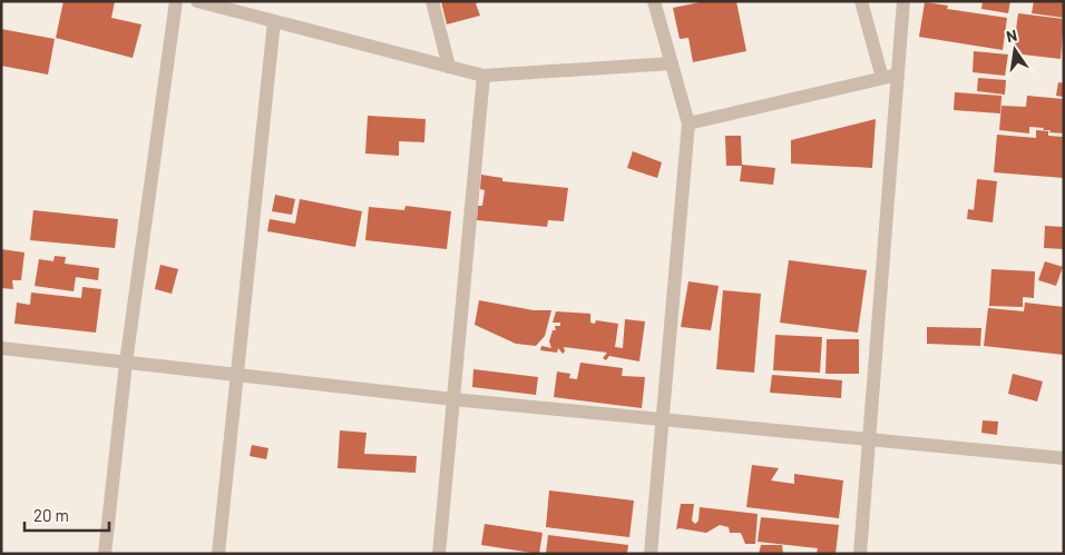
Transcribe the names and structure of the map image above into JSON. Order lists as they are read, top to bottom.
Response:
{
  "scale_bar": "20 m",
  "north": "top"
}
